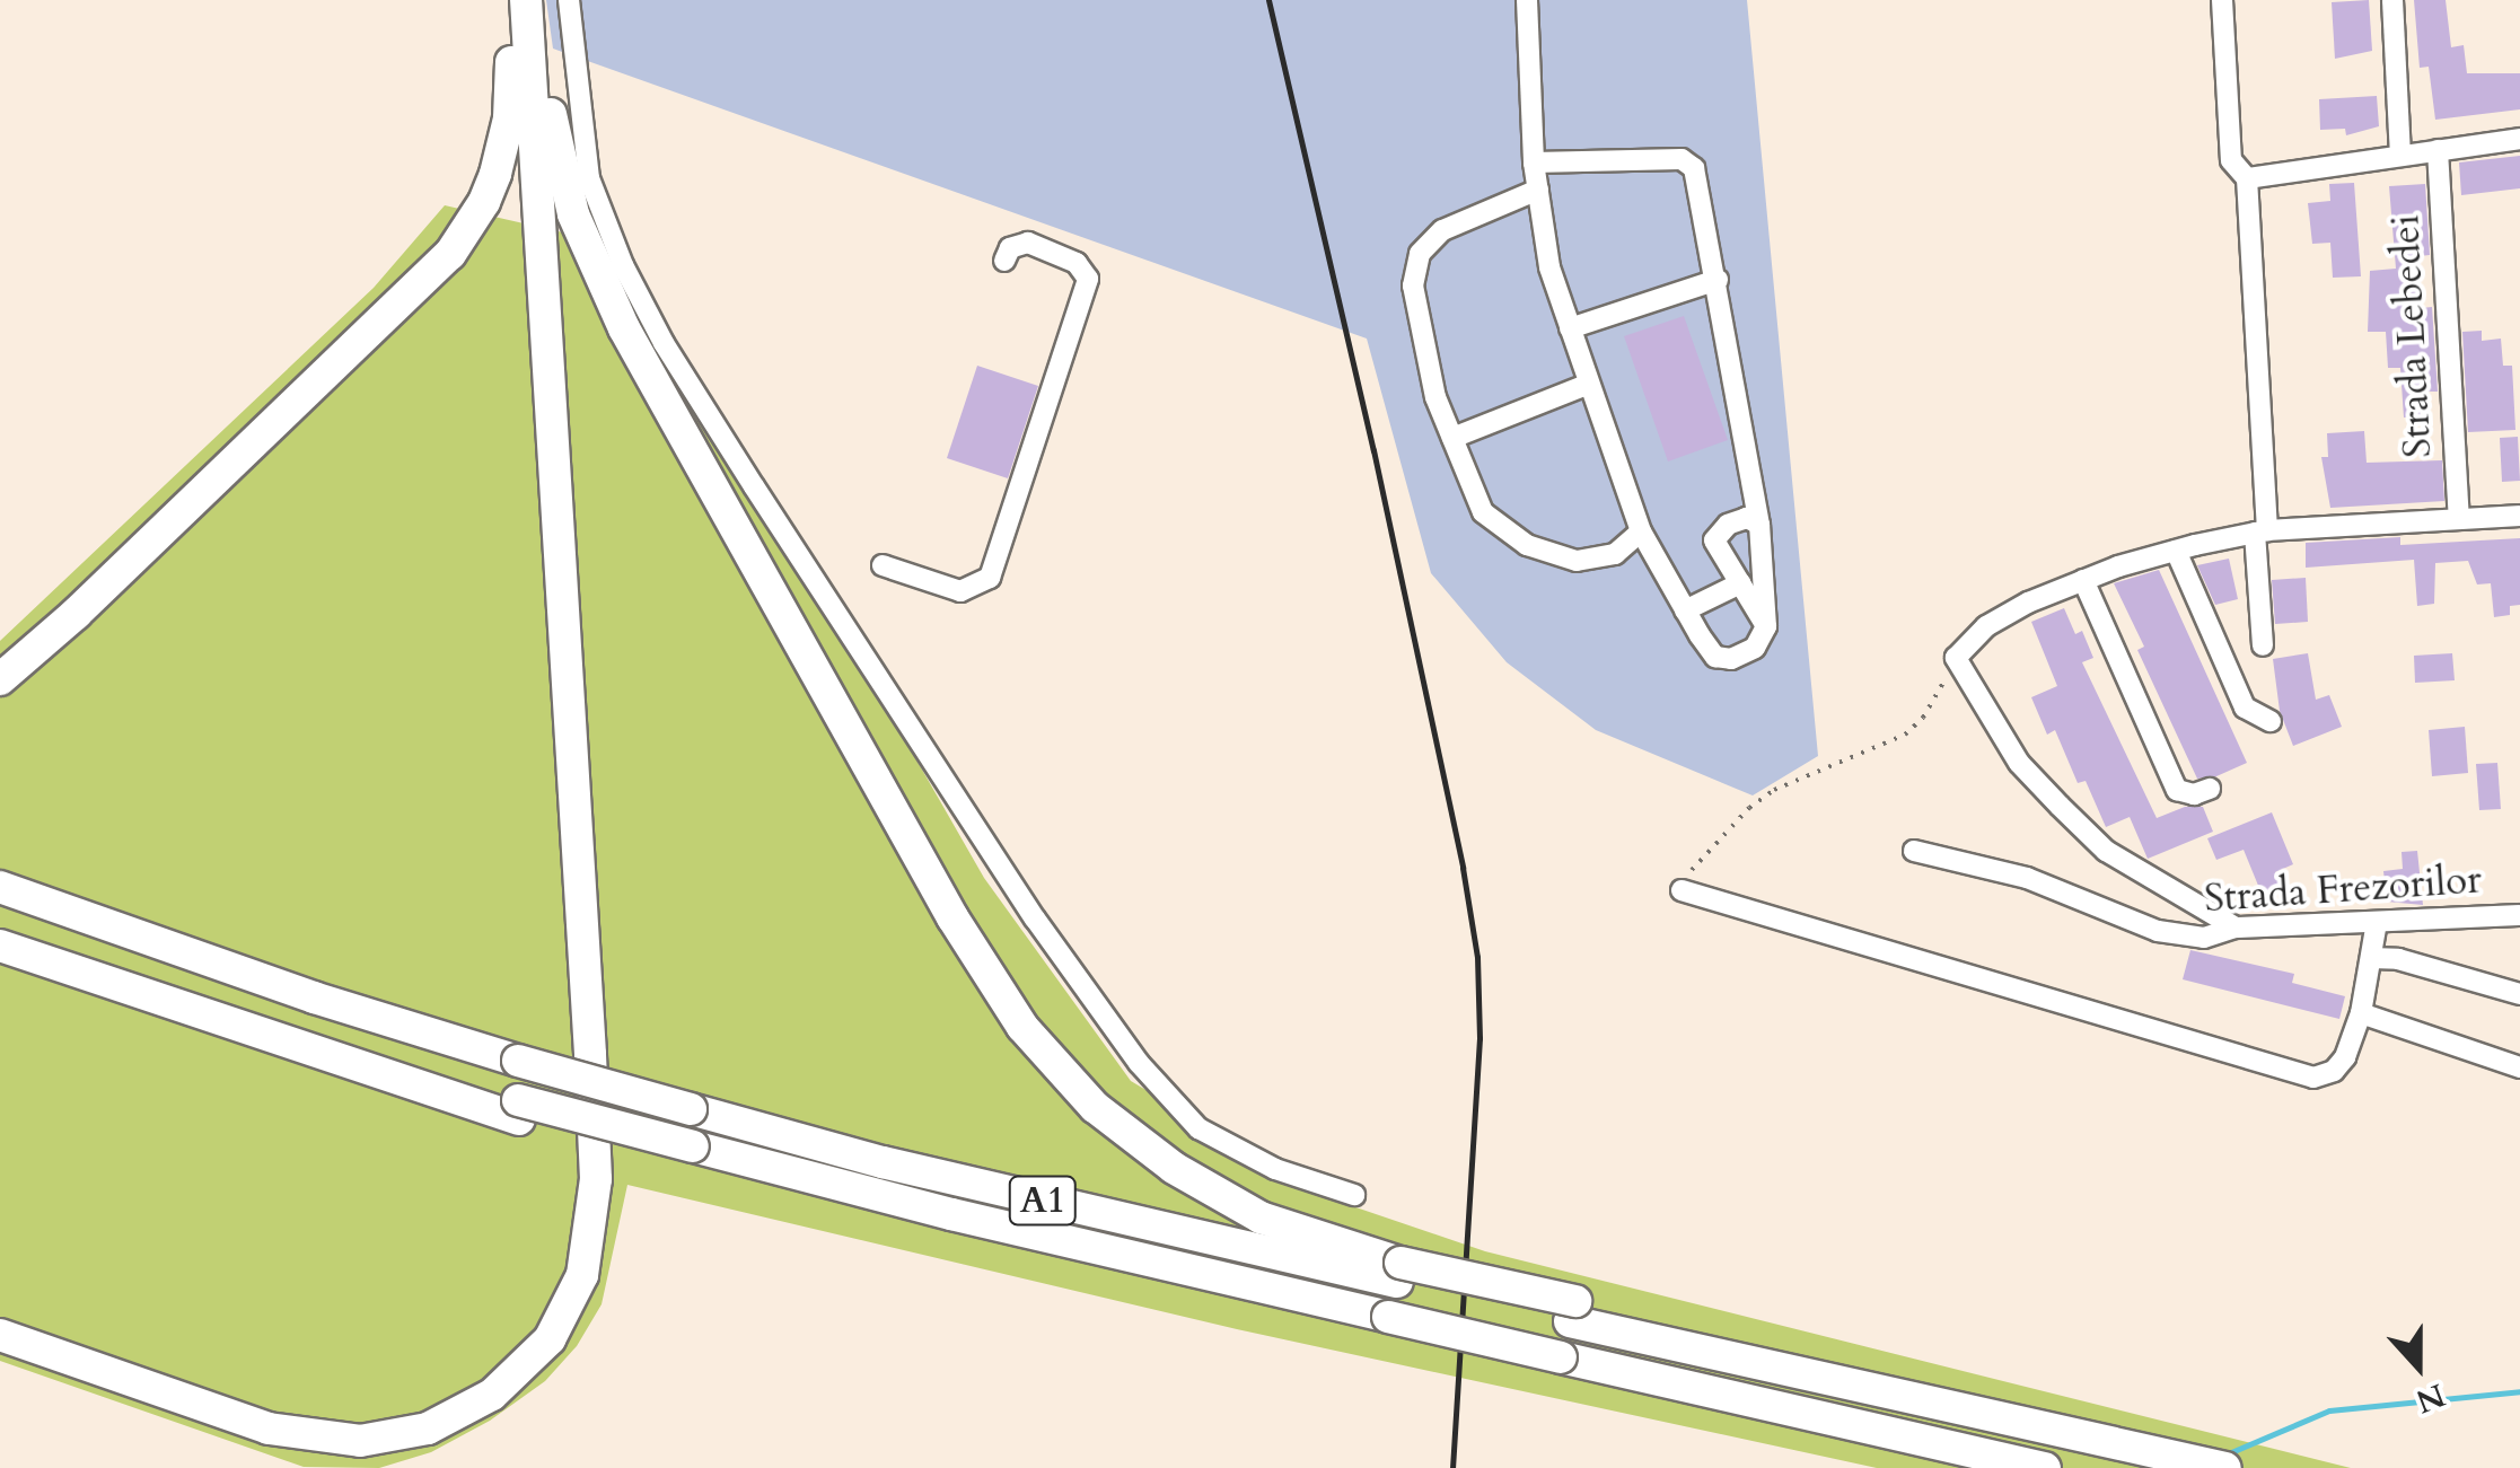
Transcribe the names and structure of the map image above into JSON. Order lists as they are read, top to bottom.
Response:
{
  "streets": {
    "highway": ["A1"],
    "street": ["Strada Lebedei", "Strada Frezorilor"]
  },
  "north": "bottom"
}
